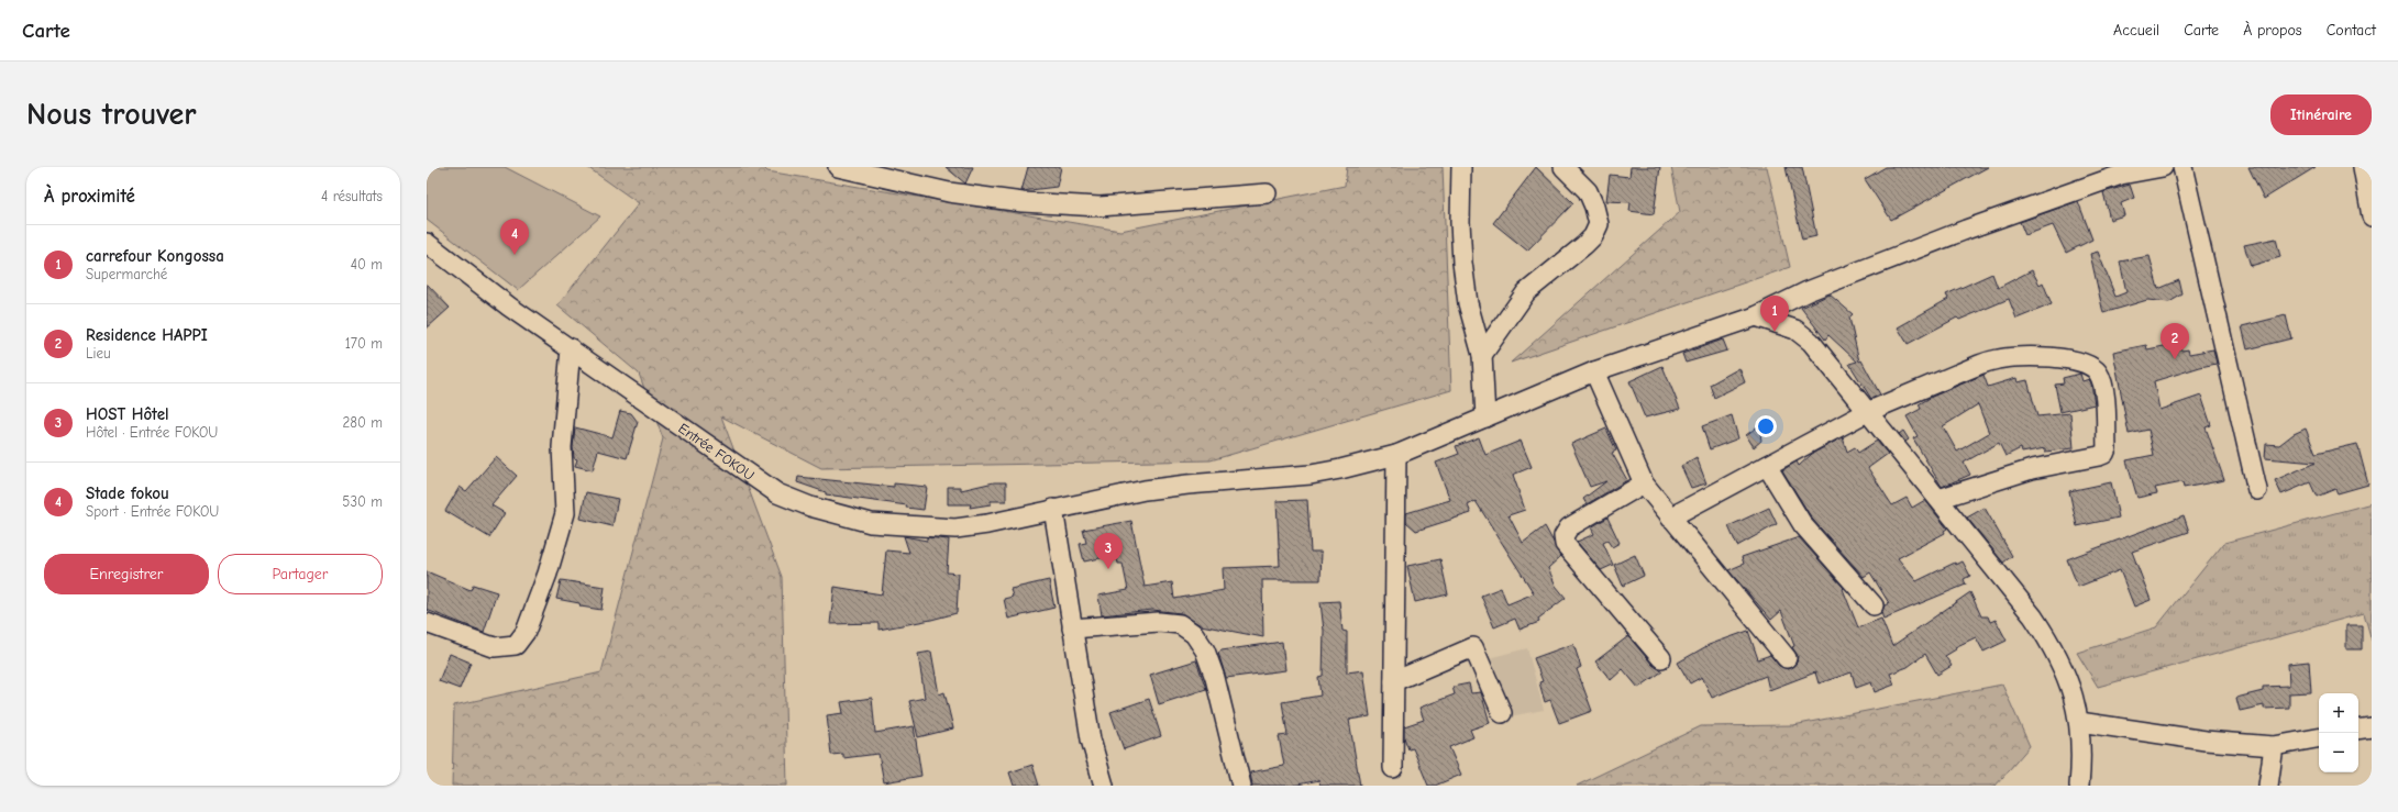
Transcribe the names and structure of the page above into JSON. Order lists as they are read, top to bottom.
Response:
{
  "streets": {
    "street": ["Entrée FOKOU"]
  },
  "page": {
    "header": "Carte",
    "nav": [
      "Accueil",
      "Carte",
      "À propos",
      "Contact"
    ],
    "buttons": [
      "Itinéraire",
      ["Enregistrer", "Partager"]
    ],
    "title": "Nous trouver",
    "heading": ["À proximité", "4 résultats"],
    "pins": [
      "4",
      "1",
      "2",
      "3"
    ],
    "list": [
      {
        "mark": "1",
        "name": "carrefour Kongossa",
        "note": "Supermarché",
        "value": "40 m"
      },
      {
        "mark": "2",
        "name": "Residence HAPPI",
        "note": "Lieu",
        "value": "170 m"
      },
      {
        "mark": "3",
        "name": "HOST Hôtel",
        "note": "Hôtel · Entrée FOKOU",
        "value": "280 m"
      },
      {
        "mark": "4",
        "name": "Stade fokou",
        "note": "Sport · Entrée FOKOU",
        "value": "530 m"
      }
    ],
    "map_buttons": ["+", "−"]
  }
}
